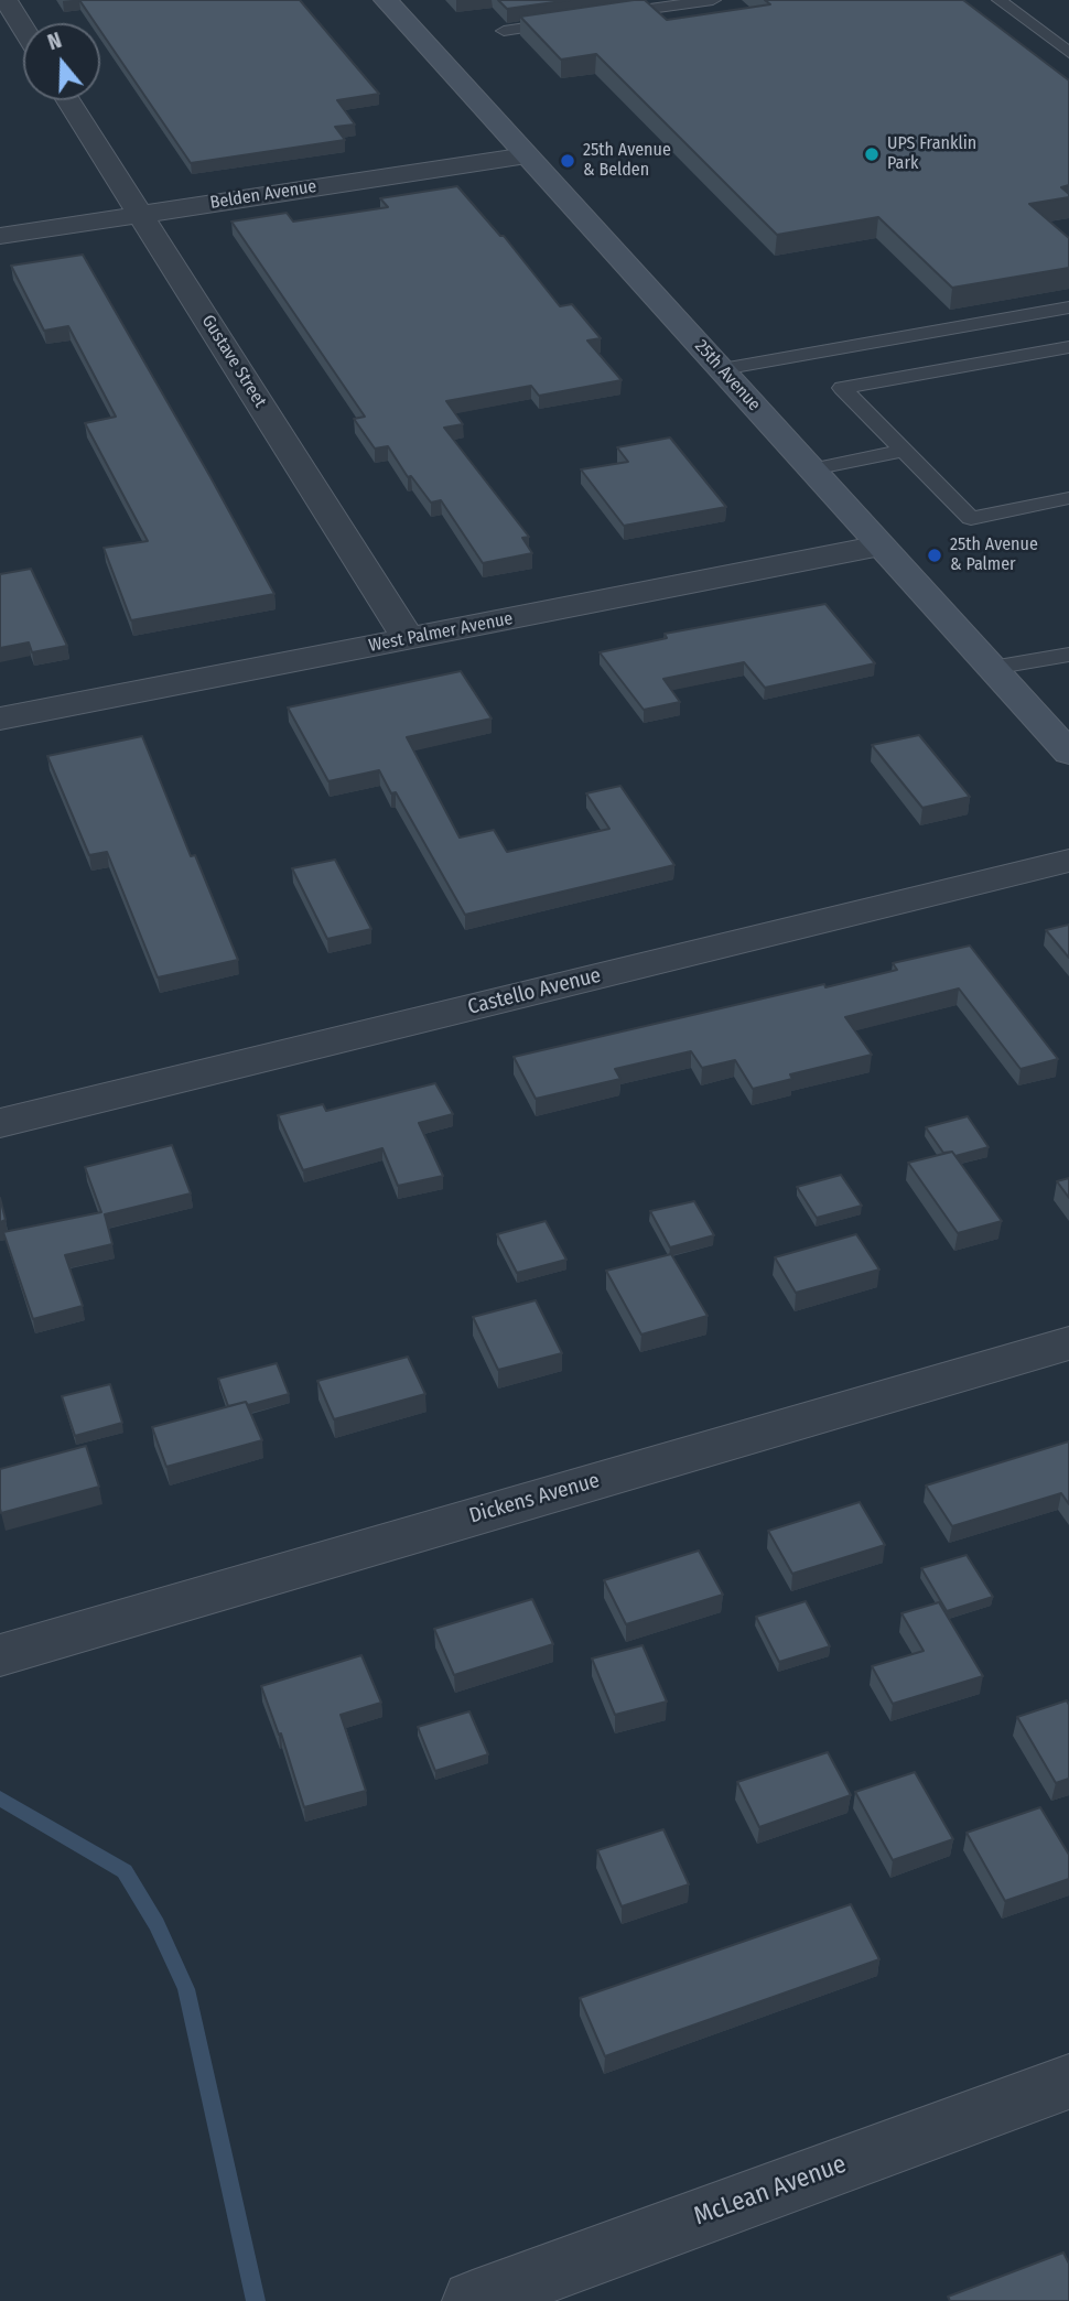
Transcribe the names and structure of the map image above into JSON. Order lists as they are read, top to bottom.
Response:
{
  "streets": {
    "main road": ["25th Avenue"],
    "street": [
      "Belden Avenue",
      "Gustave Street",
      "West Palmer Avenue",
      "Castello Avenue",
      "Dickens Avenue",
      "McLean Avenue"
    ]
  },
  "crossings": [
    ["Belden Avenue", "Gustave Street"],
    ["Belden Avenue", "25th Avenue"],
    ["Gustave Street", "West Palmer Avenue"],
    ["25th Avenue", "West Palmer Avenue"]
  ],
  "places": ["UPS Franklin Park", "25th Avenue & Belden", "25th Avenue & Palmer"],
  "north": "top"
}
